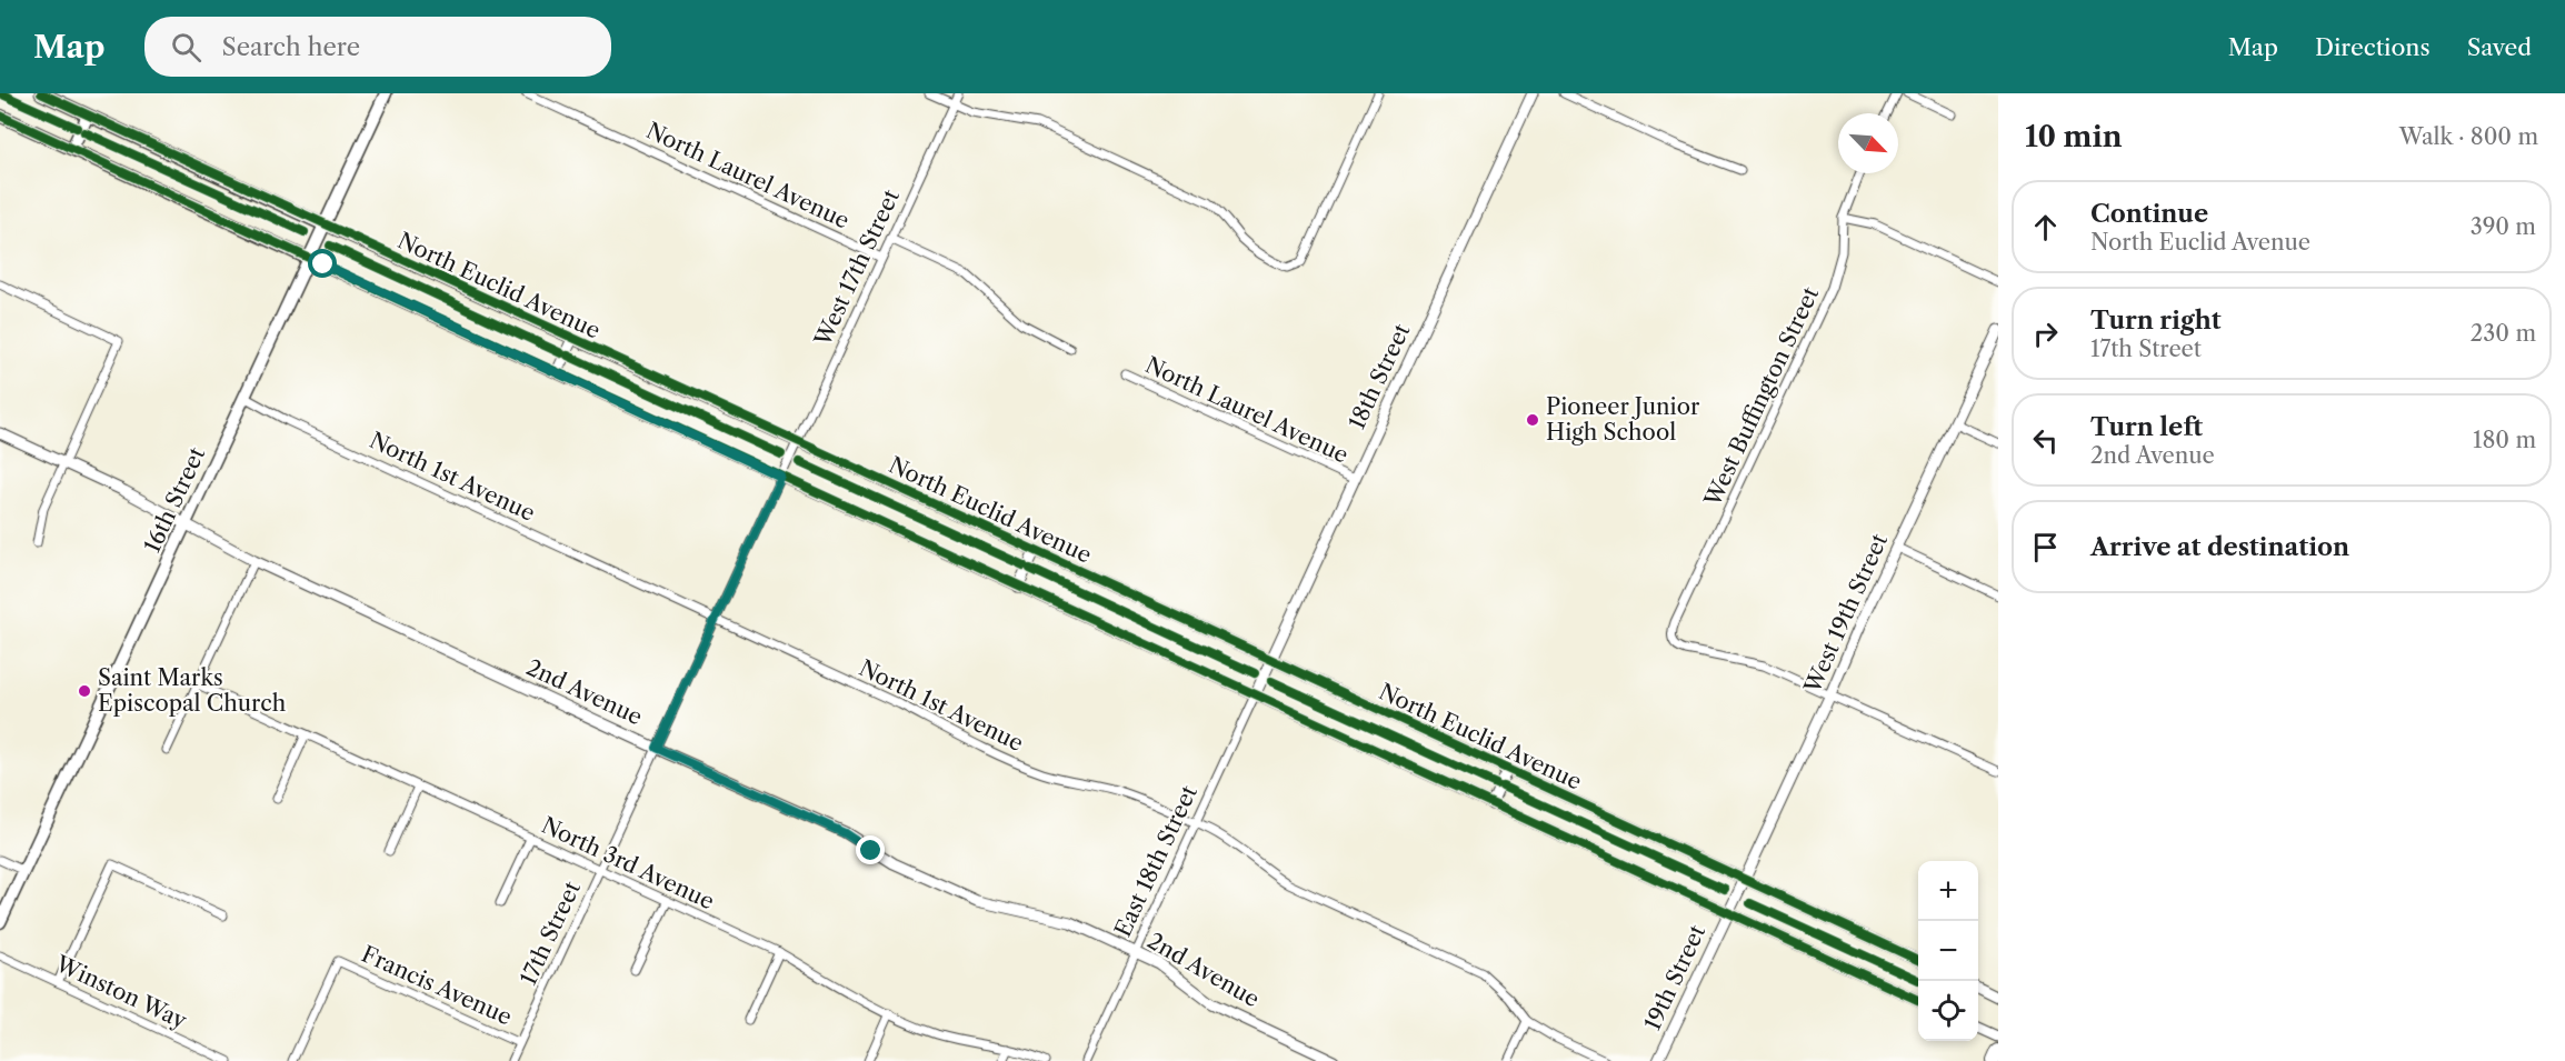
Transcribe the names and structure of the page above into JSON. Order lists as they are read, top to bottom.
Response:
{
  "streets": {
    "main road": [
      "North Euclid Avenue",
      "18th Street",
      "16th Street",
      "West 19th Street",
      "2nd Avenue",
      "East 18th Street",
      "19th Street"
    ],
    "street": [
      "North Laurel Avenue",
      "West 17th Street",
      "West Buffington Street",
      "North 1st Avenue",
      "North 3rd Avenue",
      "17th Street",
      "Francis Avenue",
      "Winston Way"
    ]
  },
  "crossings": [
    ["North Laurel Avenue", "West 17th Street"],
    ["North Laurel Avenue", "18th Street"],
    ["West 17th Street", "North Euclid Avenue"],
    ["West 17th Street", "17th Street"],
    ["North Euclid Avenue", "18th Street"],
    ["North Euclid Avenue", "16th Street"],
    ["North Euclid Avenue", "West 19th Street"],
    ["18th Street", "East 18th Street"],
    ["West Buffington Street", "West 19th Street"],
    ["North 1st Avenue", "16th Street"],
    ["North 1st Avenue", "East 18th Street"],
    ["North 1st Avenue", "17th Street"],
    ["16th Street", "2nd Avenue"],
    ["West 19th Street", "19th Street"],
    ["2nd Avenue", "East 18th Street"],
    ["2nd Avenue", "17th Street"],
    ["North 3rd Avenue", "17th Street"],
    ["17th Street", "Francis Avenue"]
  ],
  "places": ["Pioneer Junior High School", "Saint Marks Episcopal Church"],
  "north": "bottom right",
  "page": {
    "header": "Map",
    "search": "Search here",
    "nav": ["Map", "Directions", "Saved"],
    "heading": ["10 min", "Walk · 800 m"],
    "list": [
      ["Continue", "North Euclid Avenue", "390 m"],
      ["Turn right", "17th Street", "230 m"],
      ["Turn left", "2nd Avenue", "180 m"],
      "Arrive at destination"
    ],
    "map_buttons": ["+", "−"]
  }
}
